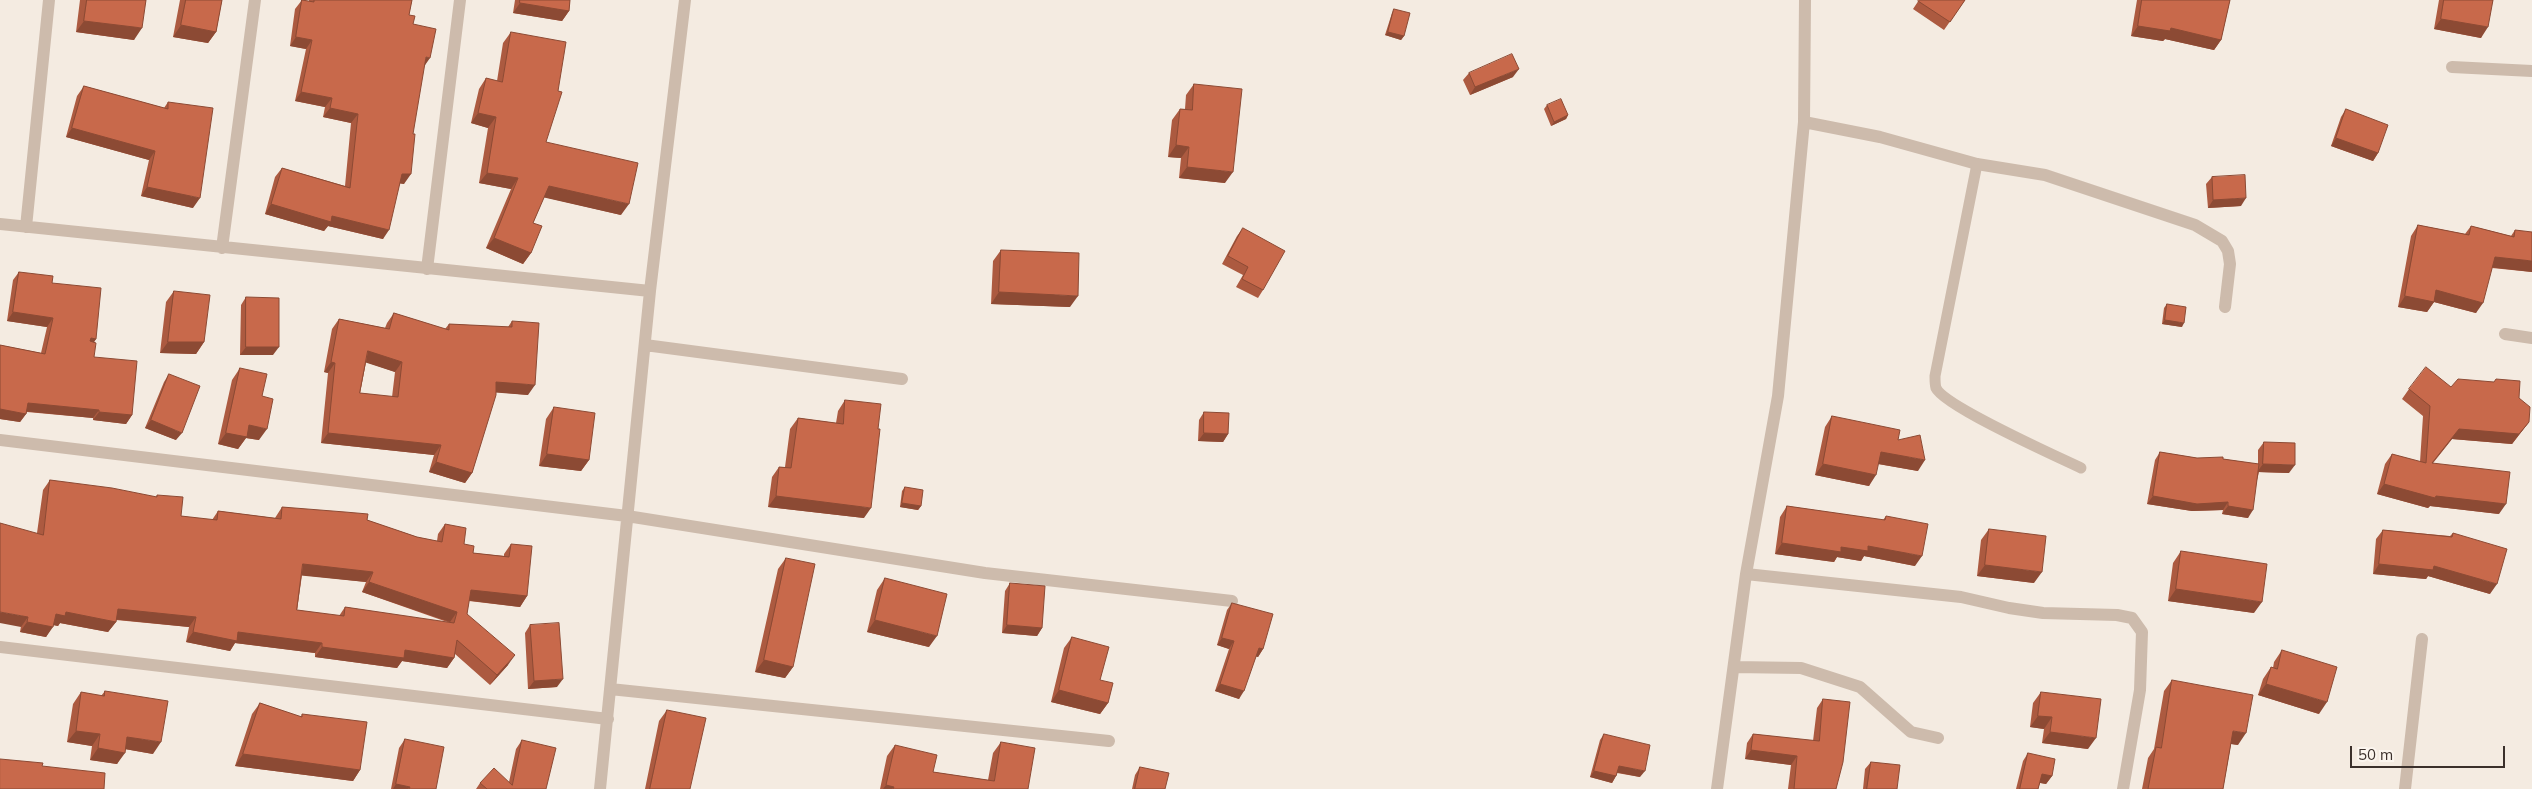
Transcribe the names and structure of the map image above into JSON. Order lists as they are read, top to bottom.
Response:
{
  "scale_bar": "50 m"
}
